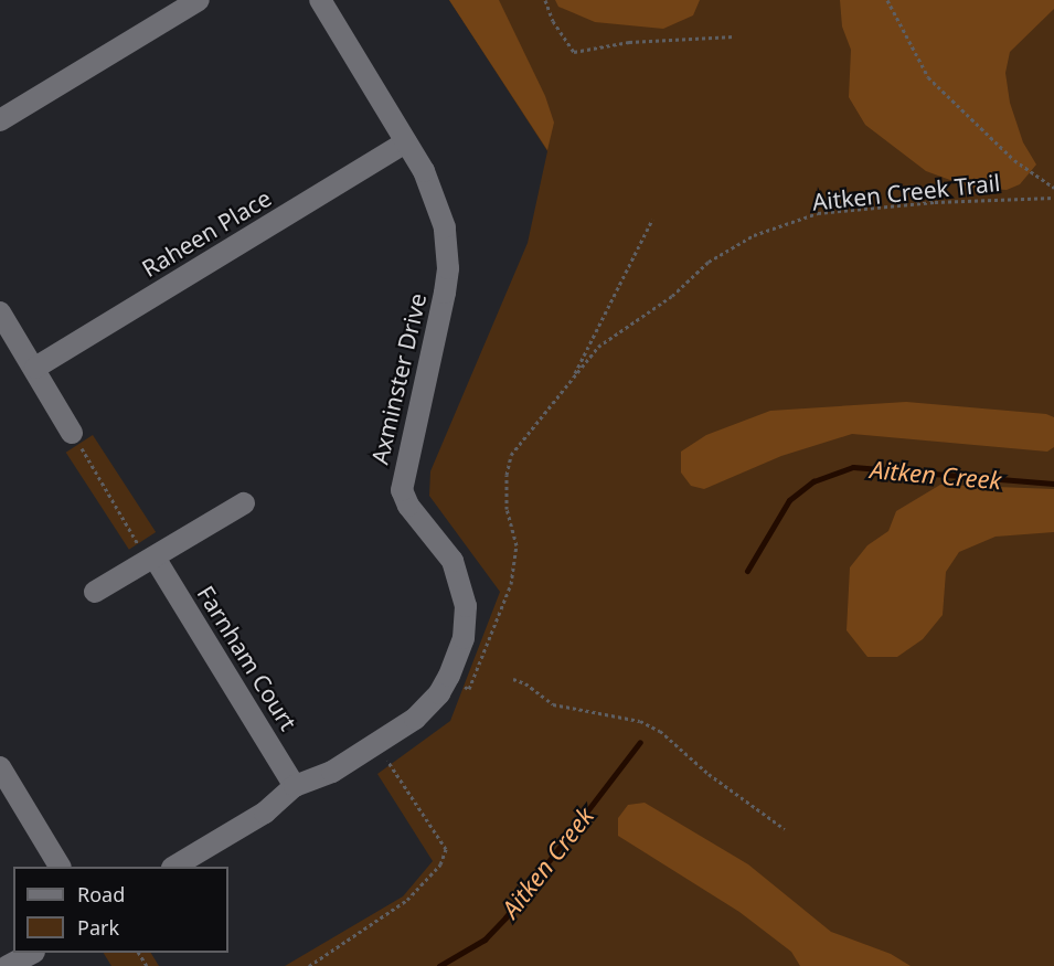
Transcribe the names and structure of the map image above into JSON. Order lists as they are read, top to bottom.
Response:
{
  "streets": {
    "street": ["Raheen Place", "Axminster Drive", "Farnham Court"],
    "path": ["Aitken Creek Trail"]
  },
  "crossings": [
    ["Raheen Place", "Axminster Drive"],
    ["Axminster Drive", "Farnham Court"]
  ],
  "water": ["Aitken Creek"],
  "legend": ["Road", "Park"]
}
